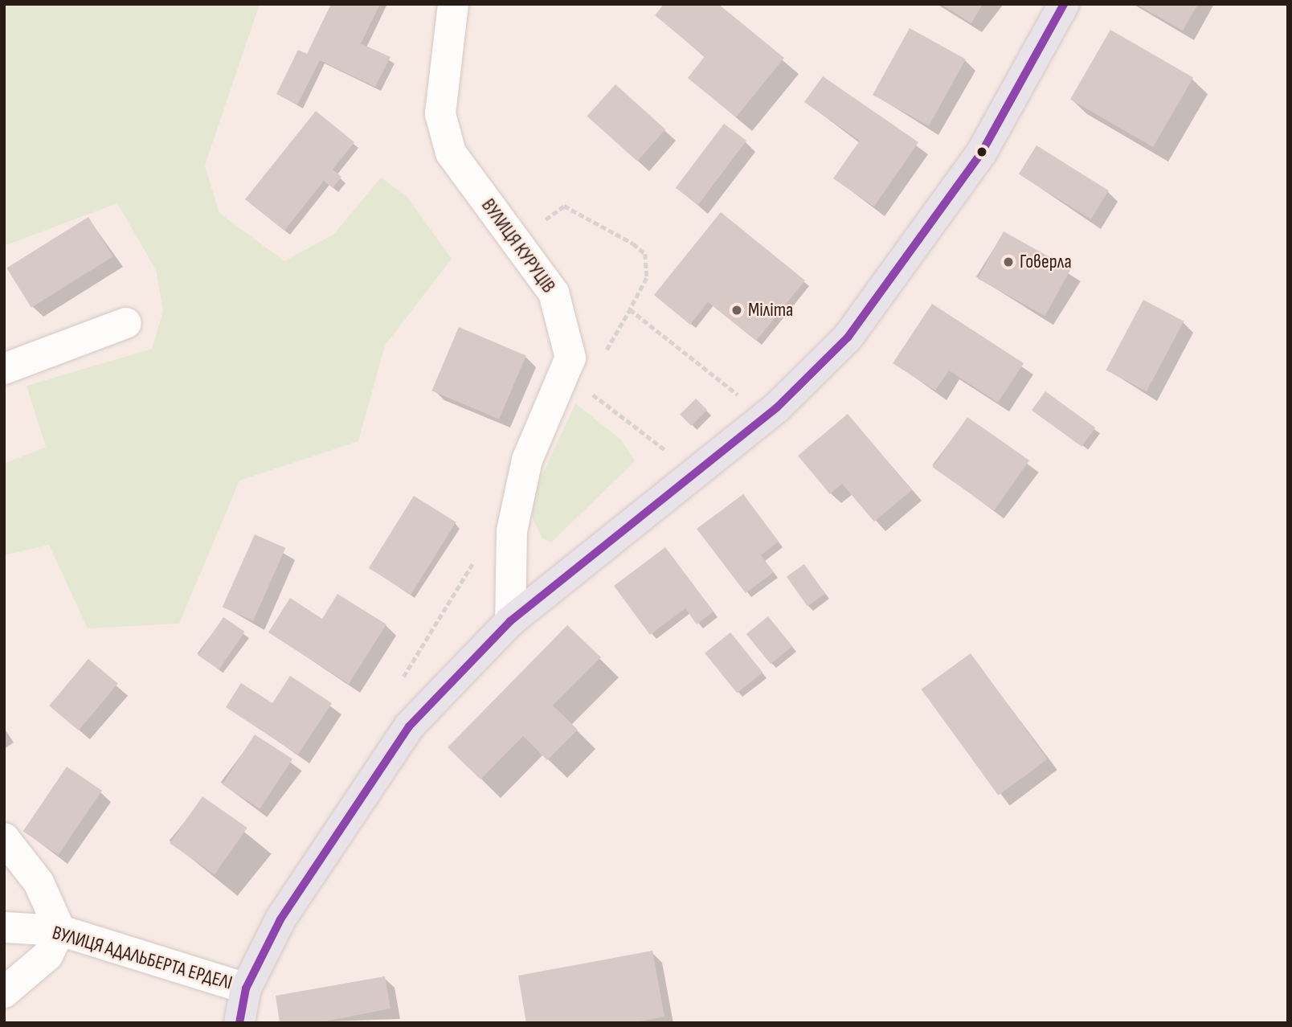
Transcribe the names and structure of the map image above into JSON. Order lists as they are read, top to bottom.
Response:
{
  "streets": {
    "street": ["ВУЛИЦЯ КУРУЦІВ", "ВУЛИЦЯ АДАЛЬБЕРТА ЕРДЕЛІ"]
  },
  "places": ["Говерла", "Міліта"]
}
